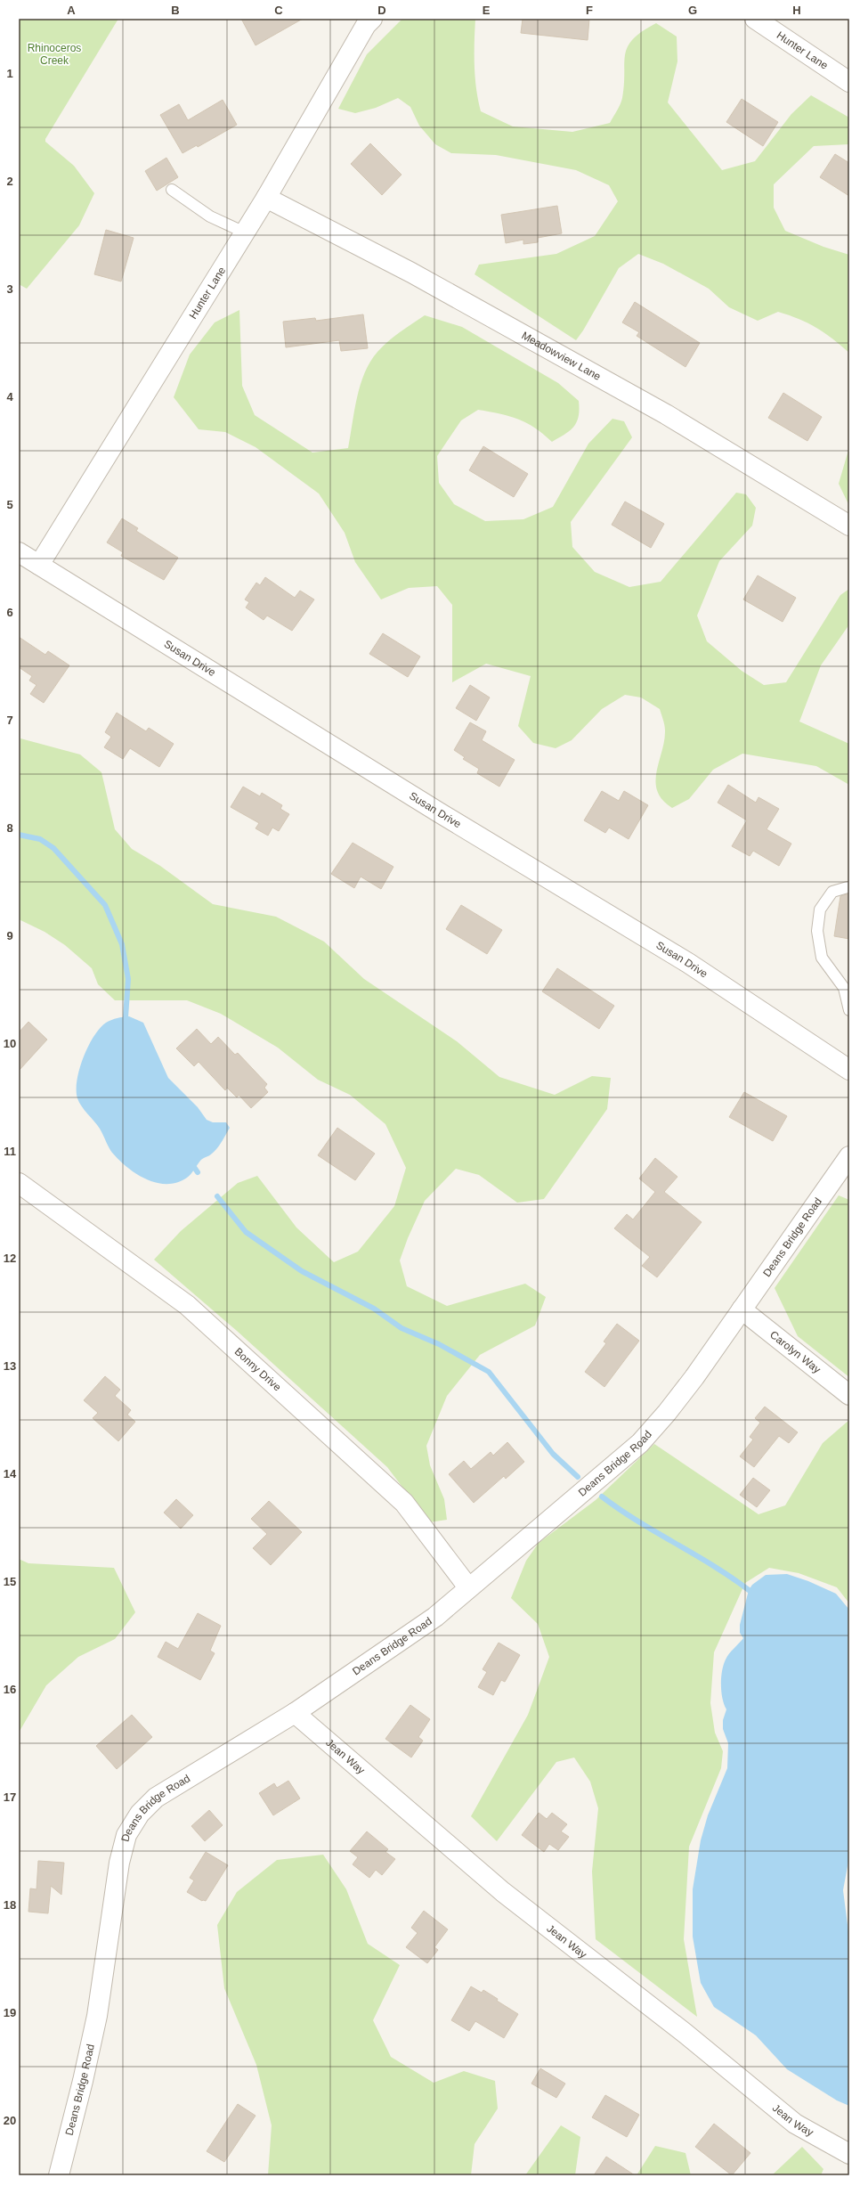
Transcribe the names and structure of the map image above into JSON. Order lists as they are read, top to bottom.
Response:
{
  "streets": {
    "street": [
      "Hunter Lane",
      "Meadowview Lane",
      "Susan Drive",
      "Deans Bridge Road",
      "Carolyn Way",
      "Bonny Drive",
      "Jean Way"
    ]
  },
  "crossings": [
    ["Hunter Lane", "Meadowview Lane"],
    ["Hunter Lane", "Susan Drive"],
    ["Deans Bridge Road", "Carolyn Way"],
    ["Deans Bridge Road", "Bonny Drive"],
    ["Deans Bridge Road", "Jean Way"]
  ],
  "parks": ["Rhinoceros Creek"],
  "grid": {
    "columns": [
      "A",
      "B",
      "C",
      "D",
      "E",
      "F",
      "G",
      "H"
    ],
    "rows": [
      "1",
      "2",
      "3",
      "4",
      "5",
      "6",
      "7",
      "8",
      "9",
      "10",
      "11",
      "12",
      "13",
      "14",
      "15",
      "16",
      "17",
      "18",
      "19",
      "20"
    ]
  }
}
